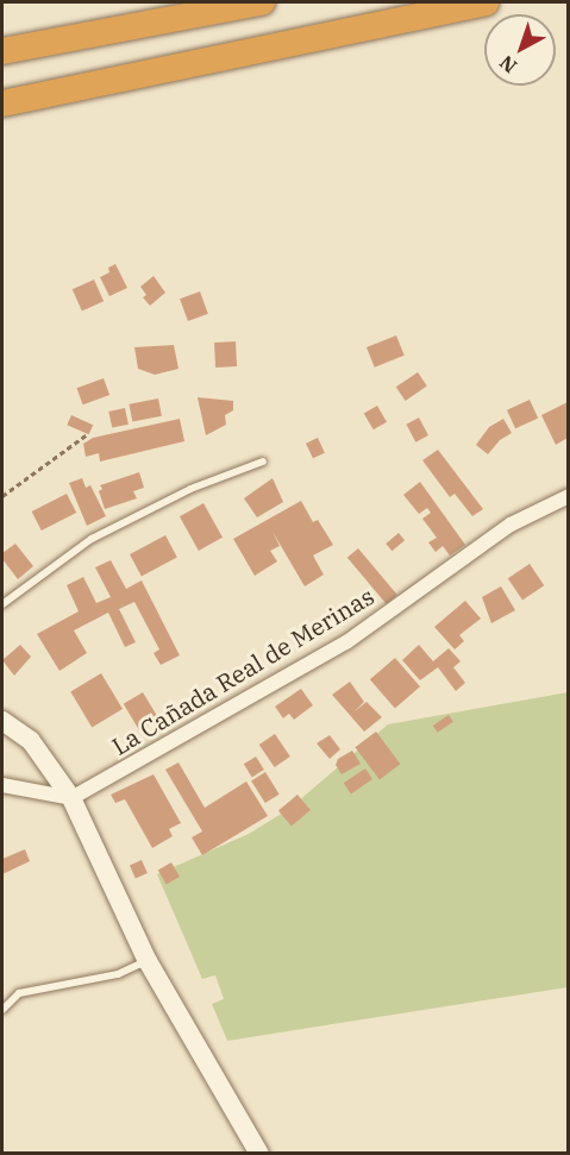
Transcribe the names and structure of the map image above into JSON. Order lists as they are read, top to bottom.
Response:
{
  "streets": {
    "street": ["La Cañada Real de Merinas"]
  },
  "north": "bottom left"
}
